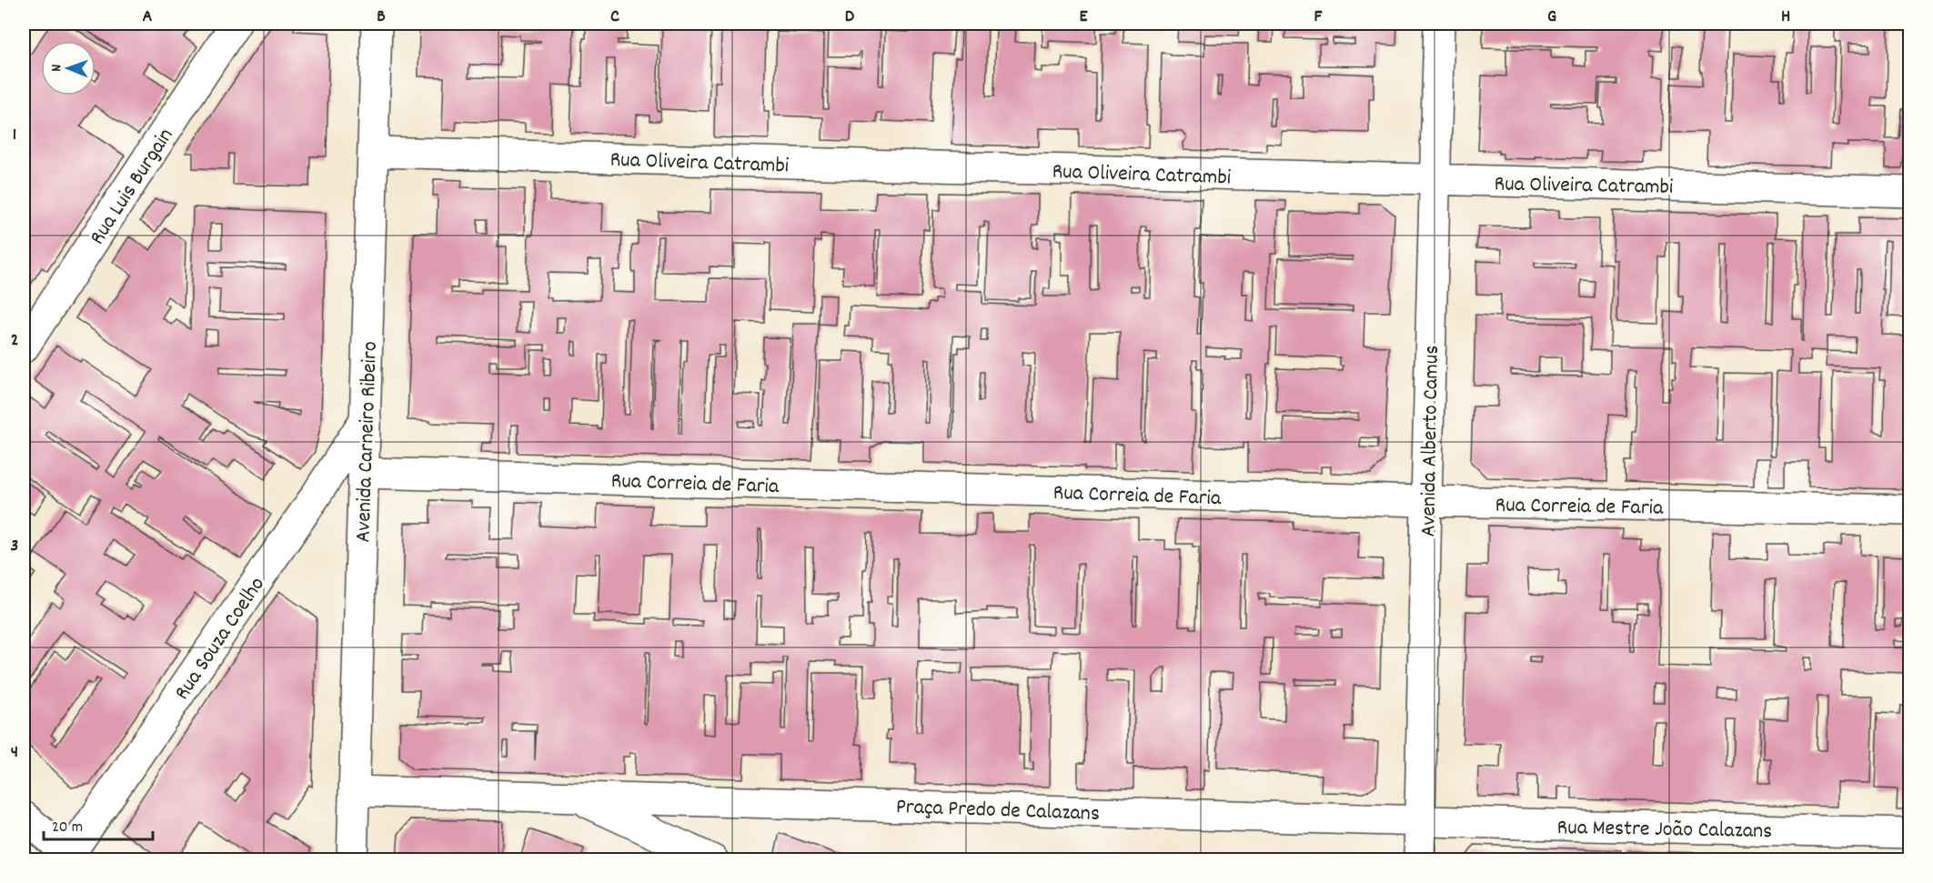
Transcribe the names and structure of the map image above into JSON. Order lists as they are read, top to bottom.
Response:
{
  "streets": {
    "street": [
      "Rua Oliveira Catrambi",
      "Rua Luis Burgain",
      "Avenida Alberto Camus",
      "Avenida Carneiro Ribeiro",
      "Rua Correia de Faria",
      "Rua Souza Coelho",
      "Praça Predo de Calazans",
      "Rua Mestre João Calazans"
    ]
  },
  "crossings": [
    ["Rua Oliveira Catrambi", "Avenida Alberto Camus"],
    ["Rua Oliveira Catrambi", "Avenida Carneiro Ribeiro"],
    ["Avenida Alberto Camus", "Rua Correia de Faria"],
    ["Avenida Alberto Camus", "Praça Predo de Calazans"],
    ["Avenida Alberto Camus", "Rua Mestre João Calazans"],
    ["Avenida Carneiro Ribeiro", "Rua Correia de Faria"],
    ["Avenida Carneiro Ribeiro", "Rua Souza Coelho"],
    ["Praça Predo de Calazans", "Rua Mestre João Calazans"]
  ],
  "scale_bar": "20 m",
  "north": "left",
  "grid": {
    "columns": [
      "A",
      "B",
      "C",
      "D",
      "E",
      "F",
      "G",
      "H"
    ],
    "rows": [
      "1",
      "2",
      "3",
      "4"
    ]
  }
}
